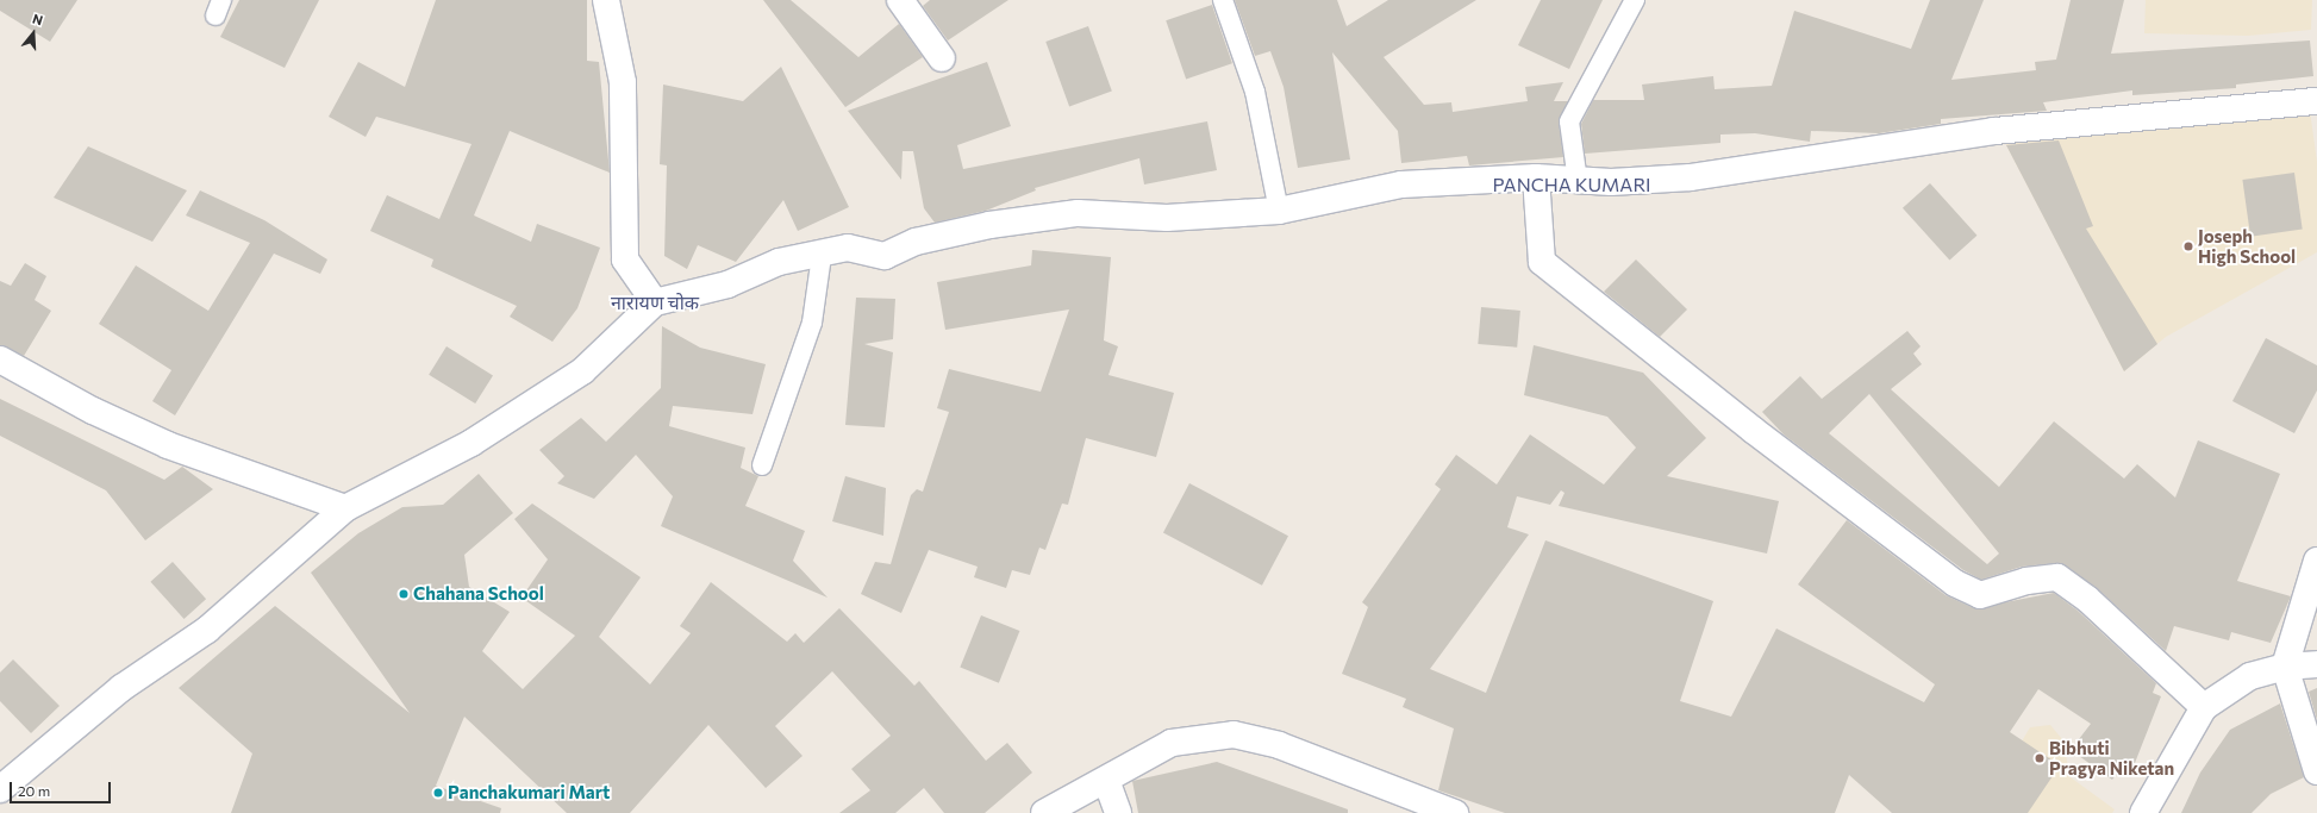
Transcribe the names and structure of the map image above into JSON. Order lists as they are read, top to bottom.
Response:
{
  "districts": ["PANCHA KUMARI", "नारायण चोक"],
  "places": [
    "Joseph High School",
    "Chahana School",
    "Bibhuti Pragya Niketan",
    "Panchakumari Mart"
  ],
  "scale_bar": "20 m",
  "north": "top"
}
